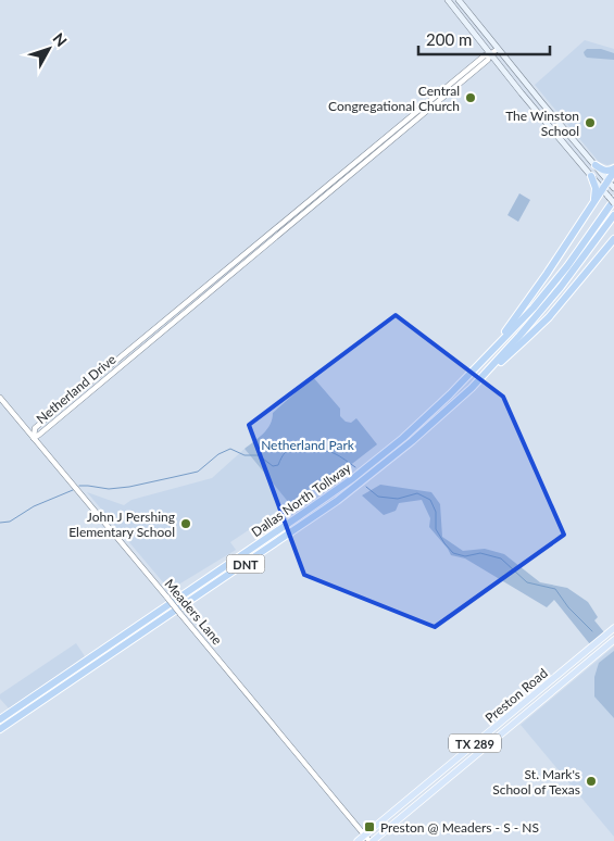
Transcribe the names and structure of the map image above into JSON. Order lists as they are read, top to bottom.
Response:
{
  "streets": {
    "highway": ["Dallas North Tollway", "DNT"],
    "main road": ["Preston Road", "TX 289"],
    "street": ["Netherland Drive", "Meaders Lane"]
  },
  "crossings": [
    ["Netherland Drive", "Meaders Lane"],
    ["Meaders Lane", "Preston Road"]
  ],
  "parks": ["Netherland Park"],
  "places": {
    "other": [
      "Central Congregational Church",
      "The Winston School",
      "John J Pershing Elementary School",
      "St. Mark's School of Texas"
    ],
    "transit": ["Preston @ Meaders - S - NS"]
  },
  "scale_bar": "200 m",
  "north": "top right"
}
